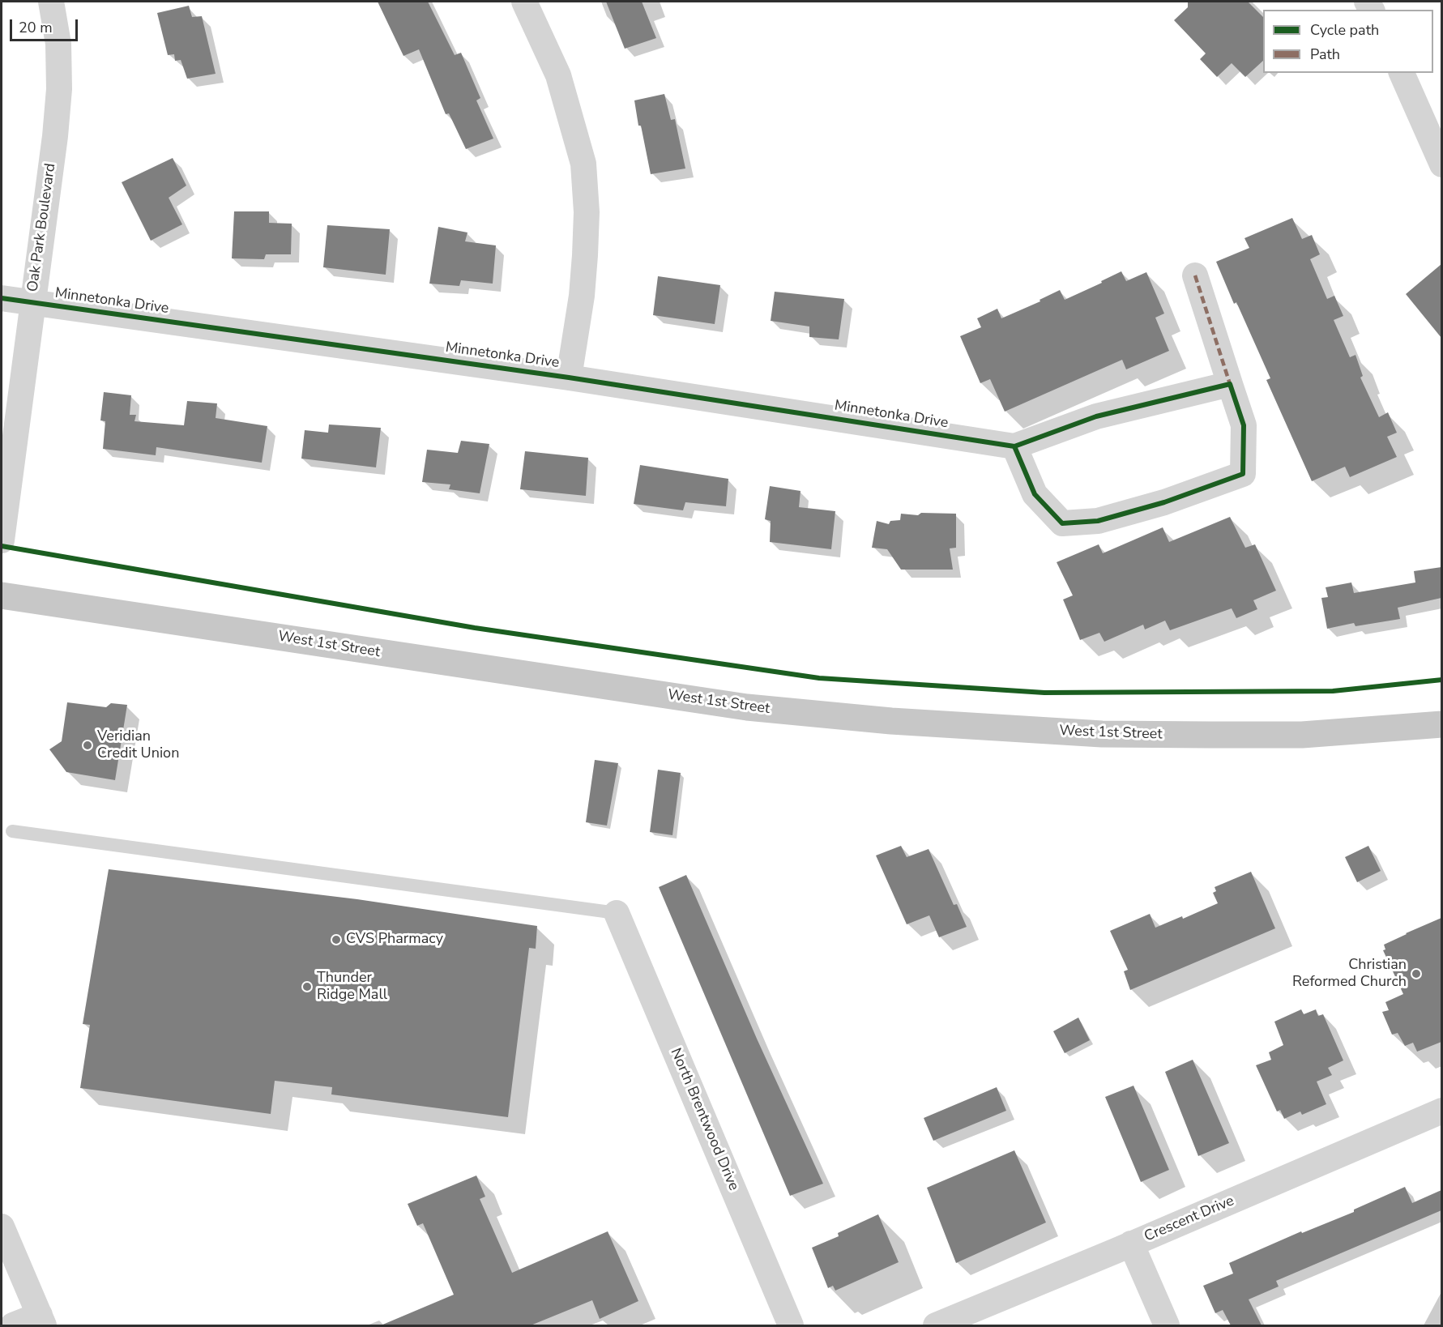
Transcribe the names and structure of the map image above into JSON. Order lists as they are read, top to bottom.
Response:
{
  "streets": {
    "main road": ["West 1st Street"],
    "street": [
      "Oak Park Boulevard",
      "Minnetonka Drive",
      "North Brentwood Drive",
      "Crescent Drive"
    ]
  },
  "crossings": [
    ["Oak Park Boulevard", "Minnetonka Drive"]
  ],
  "places": [
    "Veridian Credit Union",
    "CVS Pharmacy",
    "Christian Reformed Church",
    "Thunder Ridge Mall"
  ],
  "legend": ["Cycle path", "Path"],
  "scale_bar": "20 m"
}
